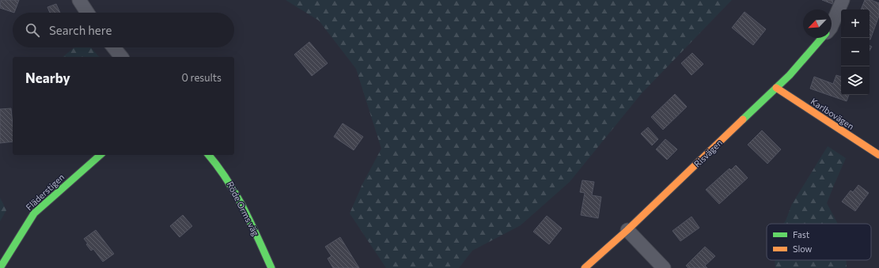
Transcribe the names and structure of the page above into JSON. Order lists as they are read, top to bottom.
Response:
{
  "streets": {
    "street": [
      "Karlbovägen",
      "Risvägen",
      "Fläderstigen",
      "Röde Orms väg"
    ]
  },
  "crossings": [
    ["Karlbovägen", "Risvägen"]
  ],
  "legend": ["Fast", "Slow"],
  "north": "bottom left",
  "page": {
    "map_buttons": ["+", "−"],
    "search": "Search here",
    "heading": ["Nearby", "0 results"]
  }
}
